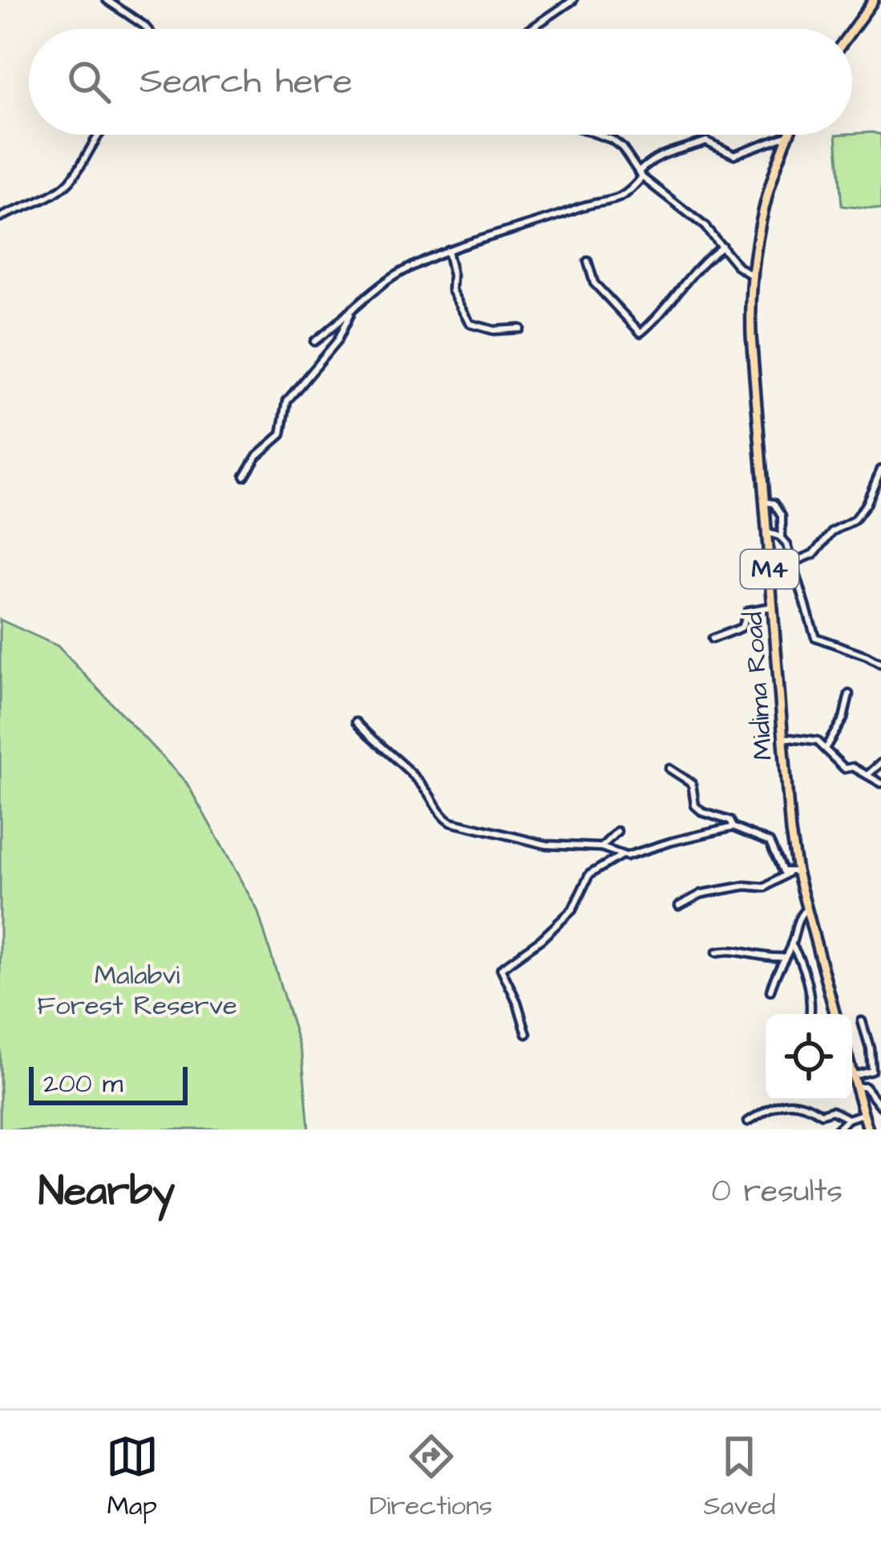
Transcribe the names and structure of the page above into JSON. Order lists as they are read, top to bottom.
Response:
{
  "streets": {
    "main road": ["M4", "Midima Road"]
  },
  "parks": ["Malabvi Forest Reserve"],
  "scale_bar": "200 m",
  "page": {
    "search": "Search here",
    "scale": "200 m",
    "heading": ["Nearby", "0 results"],
    "nav": ["Map", "Directions", "Saved"]
  }
}
